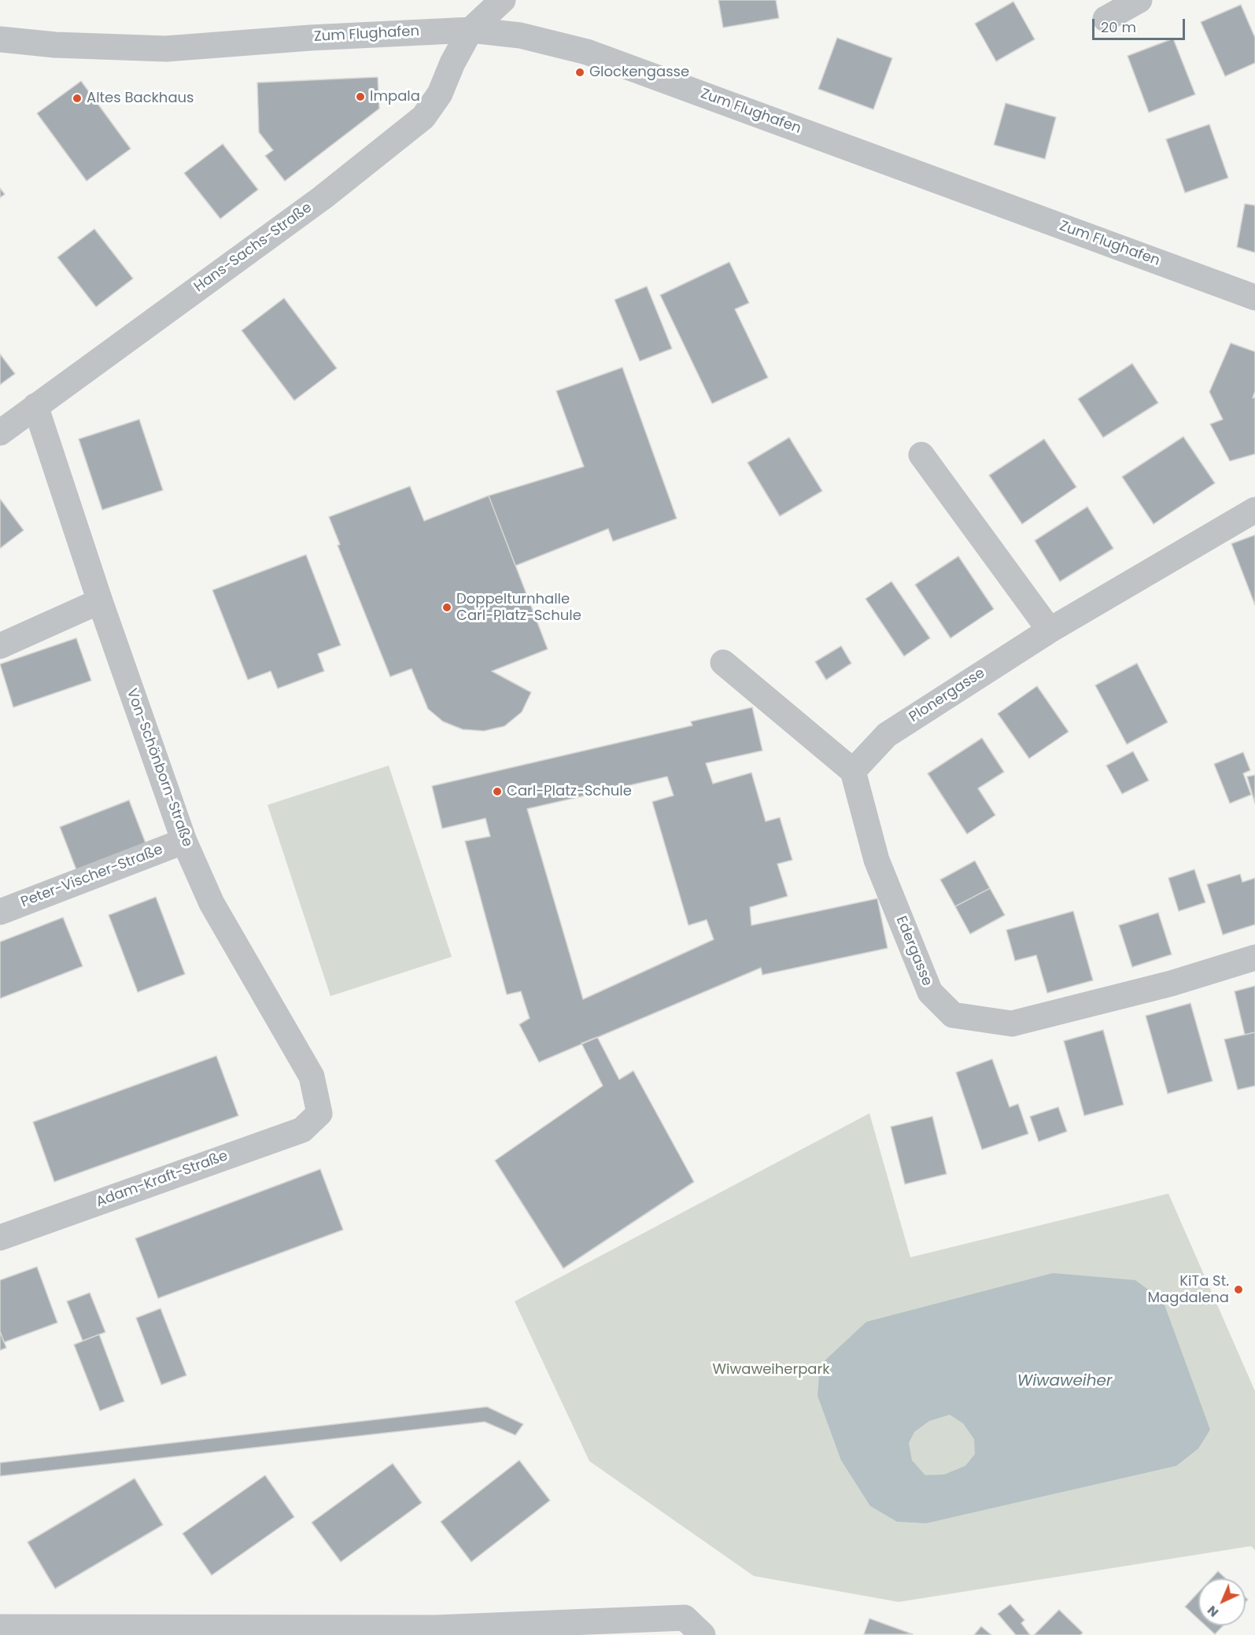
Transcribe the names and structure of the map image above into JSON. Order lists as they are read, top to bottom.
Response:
{
  "streets": {
    "street": [
      "Zum Flughafen",
      "Hans-Sachs-Straße",
      "Plonergasse",
      "Von-Schönborn-Straße",
      "Peter-Vischer-Straße",
      "Edergasse",
      "Adam-Kraft-Straße"
    ]
  },
  "crossings": [
    ["Zum Flughafen", "Hans-Sachs-Straße"],
    ["Hans-Sachs-Straße", "Von-Schönborn-Straße"],
    ["Plonergasse", "Edergasse"],
    ["Von-Schönborn-Straße", "Peter-Vischer-Straße"],
    ["Von-Schönborn-Straße", "Adam-Kraft-Straße"]
  ],
  "water": ["Wiwaweiher"],
  "parks": ["Wiwaweiherpark"],
  "places": [
    "Glockengasse",
    "Impala",
    "Altes Backhaus",
    "Doppelturnhalle Carl-Platz-Schule",
    "Carl-Platz-Schule",
    "KiTa St. Magdalena"
  ],
  "scale_bar": "20 m",
  "north": "bottom left"
}
